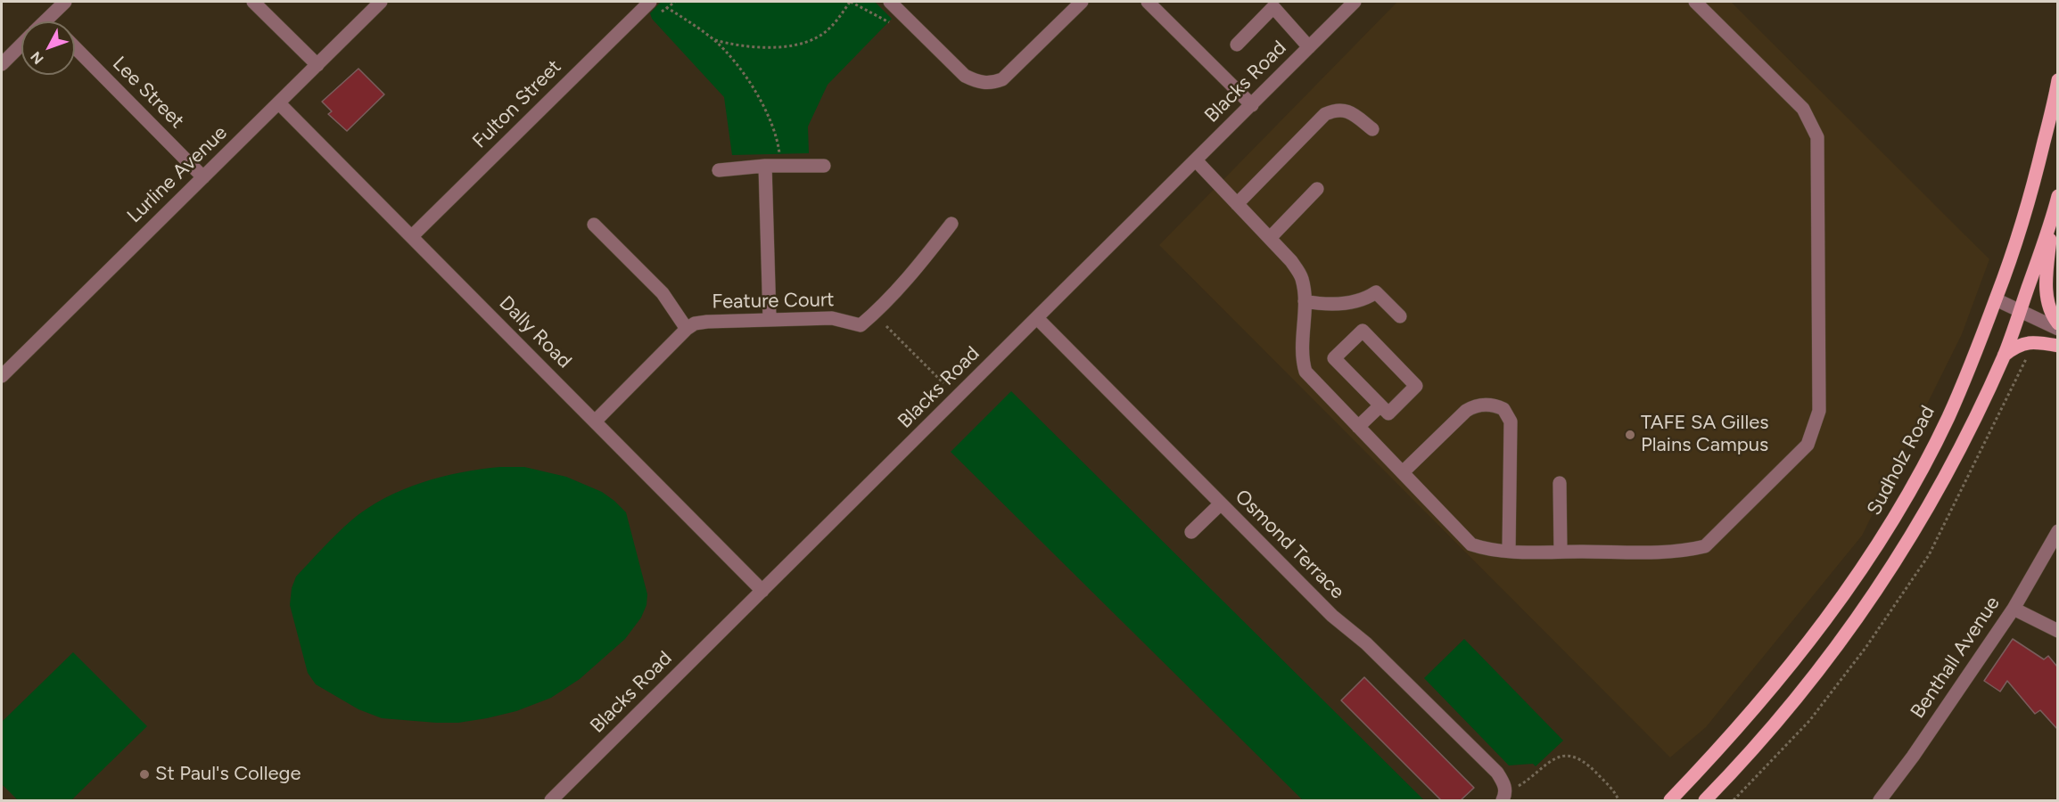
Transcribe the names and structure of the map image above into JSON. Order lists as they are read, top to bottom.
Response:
{
  "streets": {
    "main road": ["Sudholz Road"],
    "street": [
      "Blacks Road",
      "Lee Street",
      "Fulton Street",
      "Lurline Avenue",
      "Feature Court",
      "Dally Road",
      "Osmond Terrace",
      "Benthall Avenue"
    ]
  },
  "crossings": [
    ["Blacks Road", "Dally Road"],
    ["Blacks Road", "Osmond Terrace"],
    ["Lee Street", "Lurline Avenue"],
    ["Fulton Street", "Dally Road"],
    ["Lurline Avenue", "Dally Road"],
    ["Feature Court", "Dally Road"]
  ],
  "places": ["TAFE SA Gilles Plains Campus", "St Paul's College"],
  "north": "bottom left"
}
